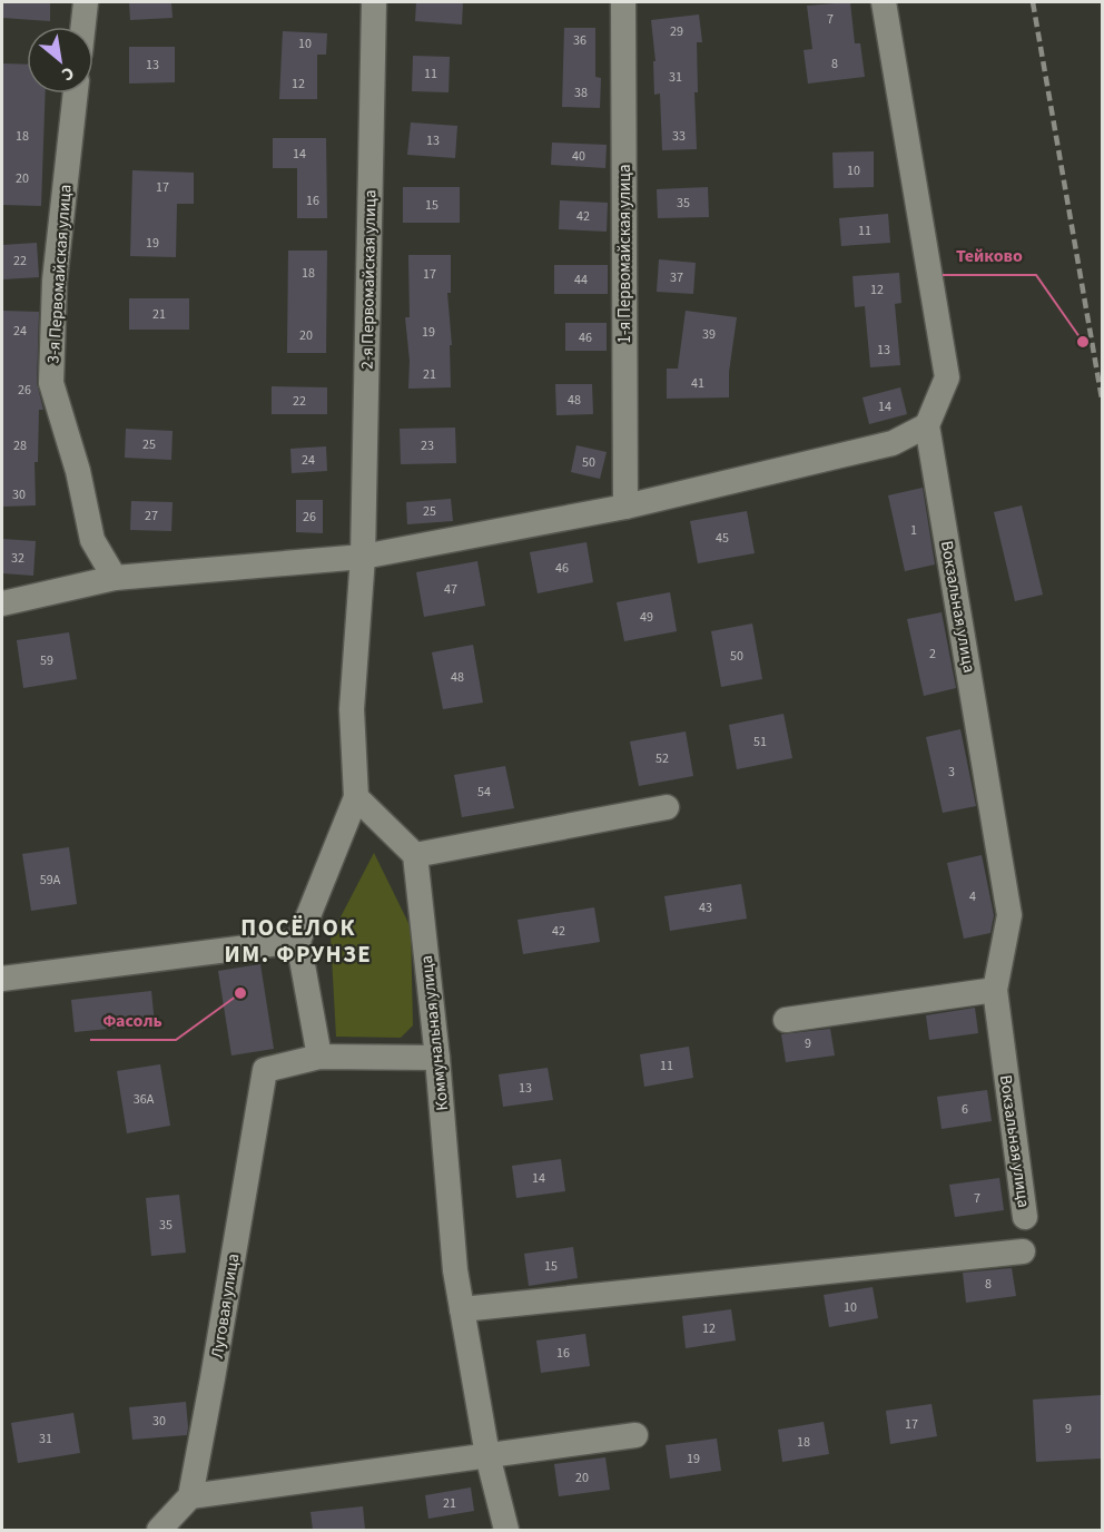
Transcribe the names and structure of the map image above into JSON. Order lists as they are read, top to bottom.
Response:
{
  "streets": {
    "street": [
      "1-я Первомайская улица",
      "3-я Первомайская улица",
      "2-я Первомайская улица",
      "Вокзальная улица",
      "Коммунальная улица",
      "Луговая улица"
    ]
  },
  "districts": ["ПОСЁЛОК ИМ. ФРУНЗЕ"],
  "places": ["Тейково", "Фасоль"],
  "house_numbers": [
    "7",
    "29",
    "36",
    "10",
    "8",
    "13",
    "11",
    "31",
    "12",
    "38",
    "18",
    "33",
    "13",
    "14",
    "40",
    "10",
    "20",
    "17",
    "16",
    "35",
    "15",
    "42",
    "11",
    "19",
    "22",
    "18",
    "17",
    "37",
    "44",
    "12",
    "21",
    "24",
    "19",
    "39",
    "20",
    "46",
    "13",
    "21",
    "41",
    "26",
    "48",
    "22",
    "14",
    "25",
    "28",
    "23",
    "24",
    "50",
    "30",
    "25",
    "27",
    "26",
    "1",
    "45",
    "32",
    "46",
    "47",
    "49",
    "2",
    "50",
    "59",
    "48",
    "51",
    "52",
    "3",
    "54",
    "59А",
    "4",
    "43",
    "42",
    "9",
    "11",
    "13",
    "36А",
    "6",
    "14",
    "7",
    "35",
    "15",
    "8",
    "10",
    "12",
    "16",
    "30",
    "17",
    "9",
    "31",
    "18",
    "19",
    "20",
    "21"
  ],
  "north": "bottom right"
}
